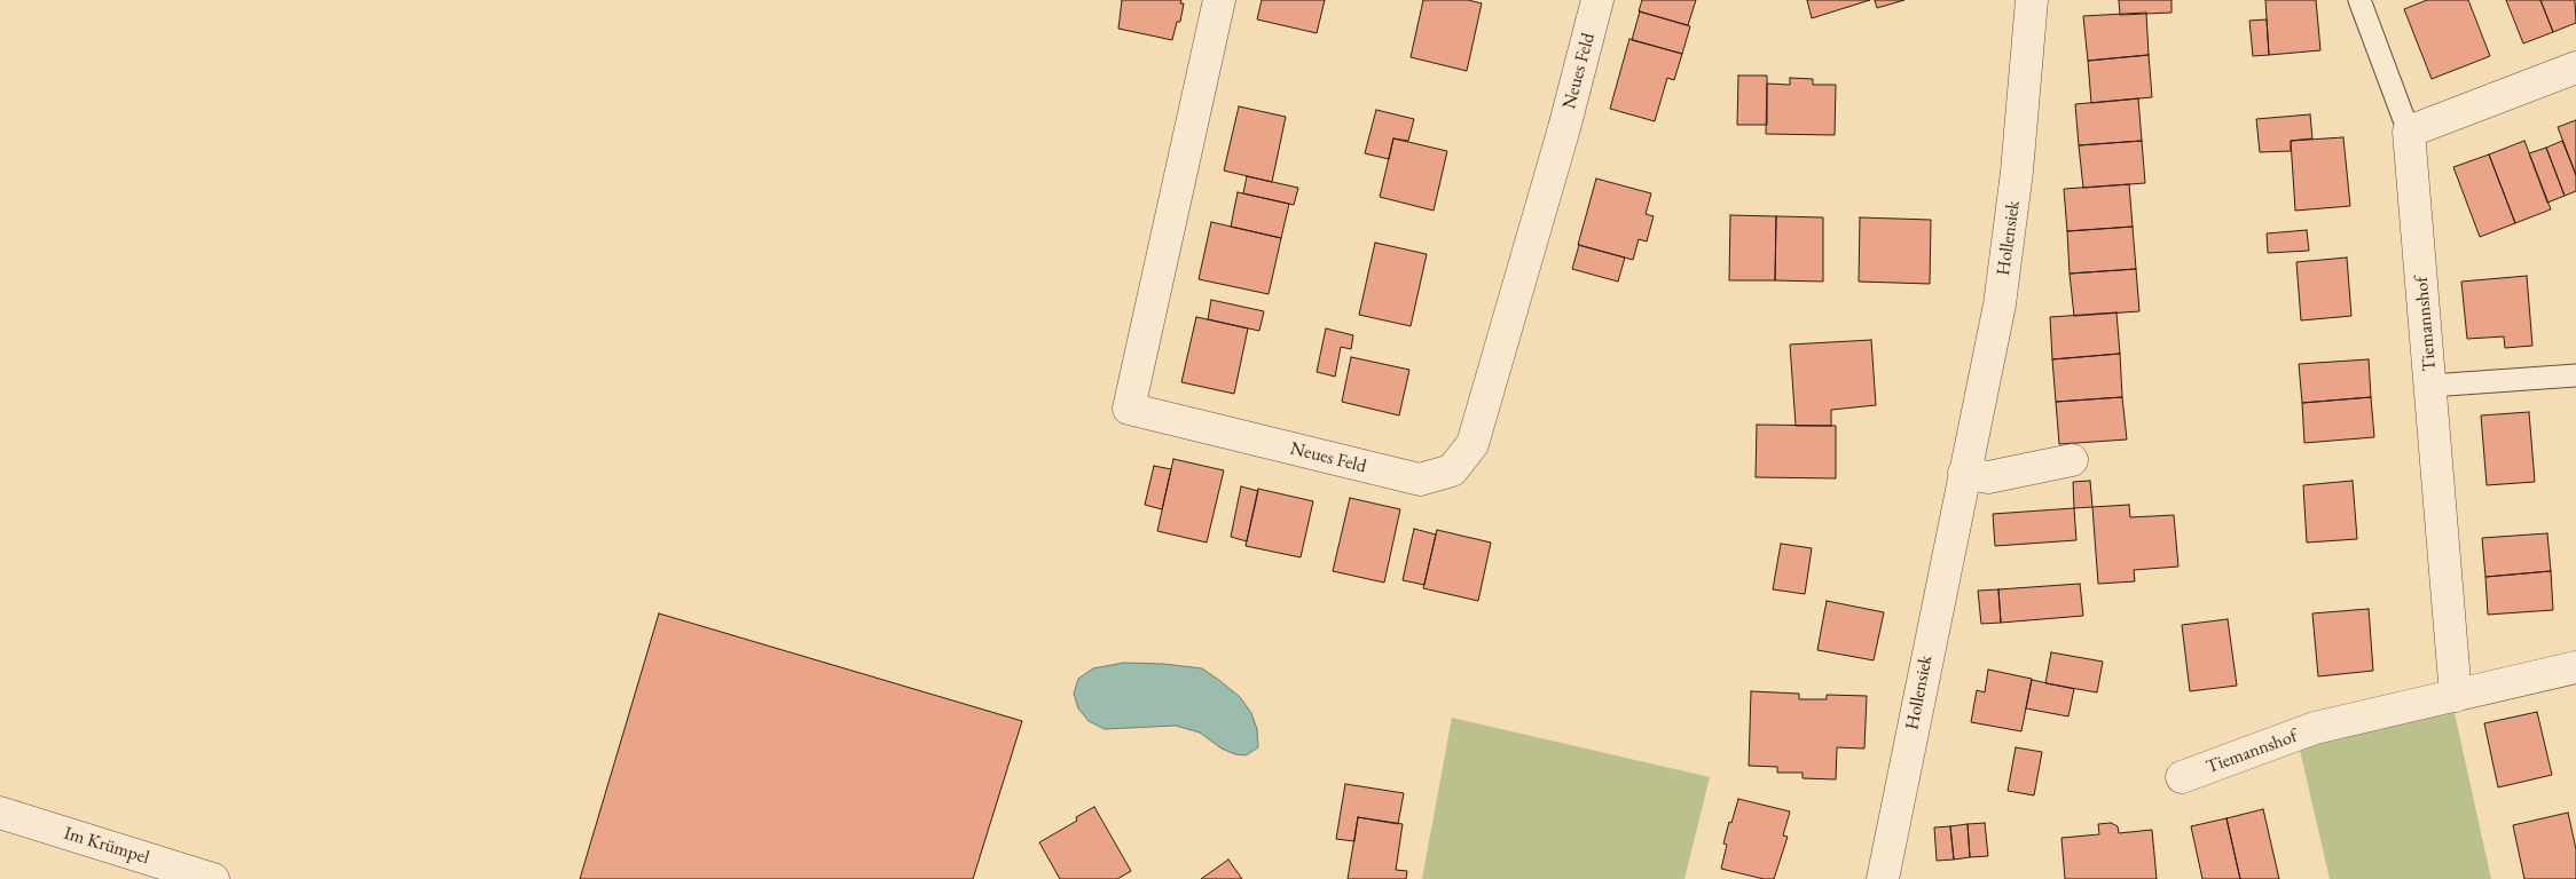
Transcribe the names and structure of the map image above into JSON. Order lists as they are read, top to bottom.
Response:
{
  "streets": {
    "street": [
      "Neues Feld",
      "Hollensiek",
      "Tiemannshof",
      "Im Krümpel"
    ]
  }
}
